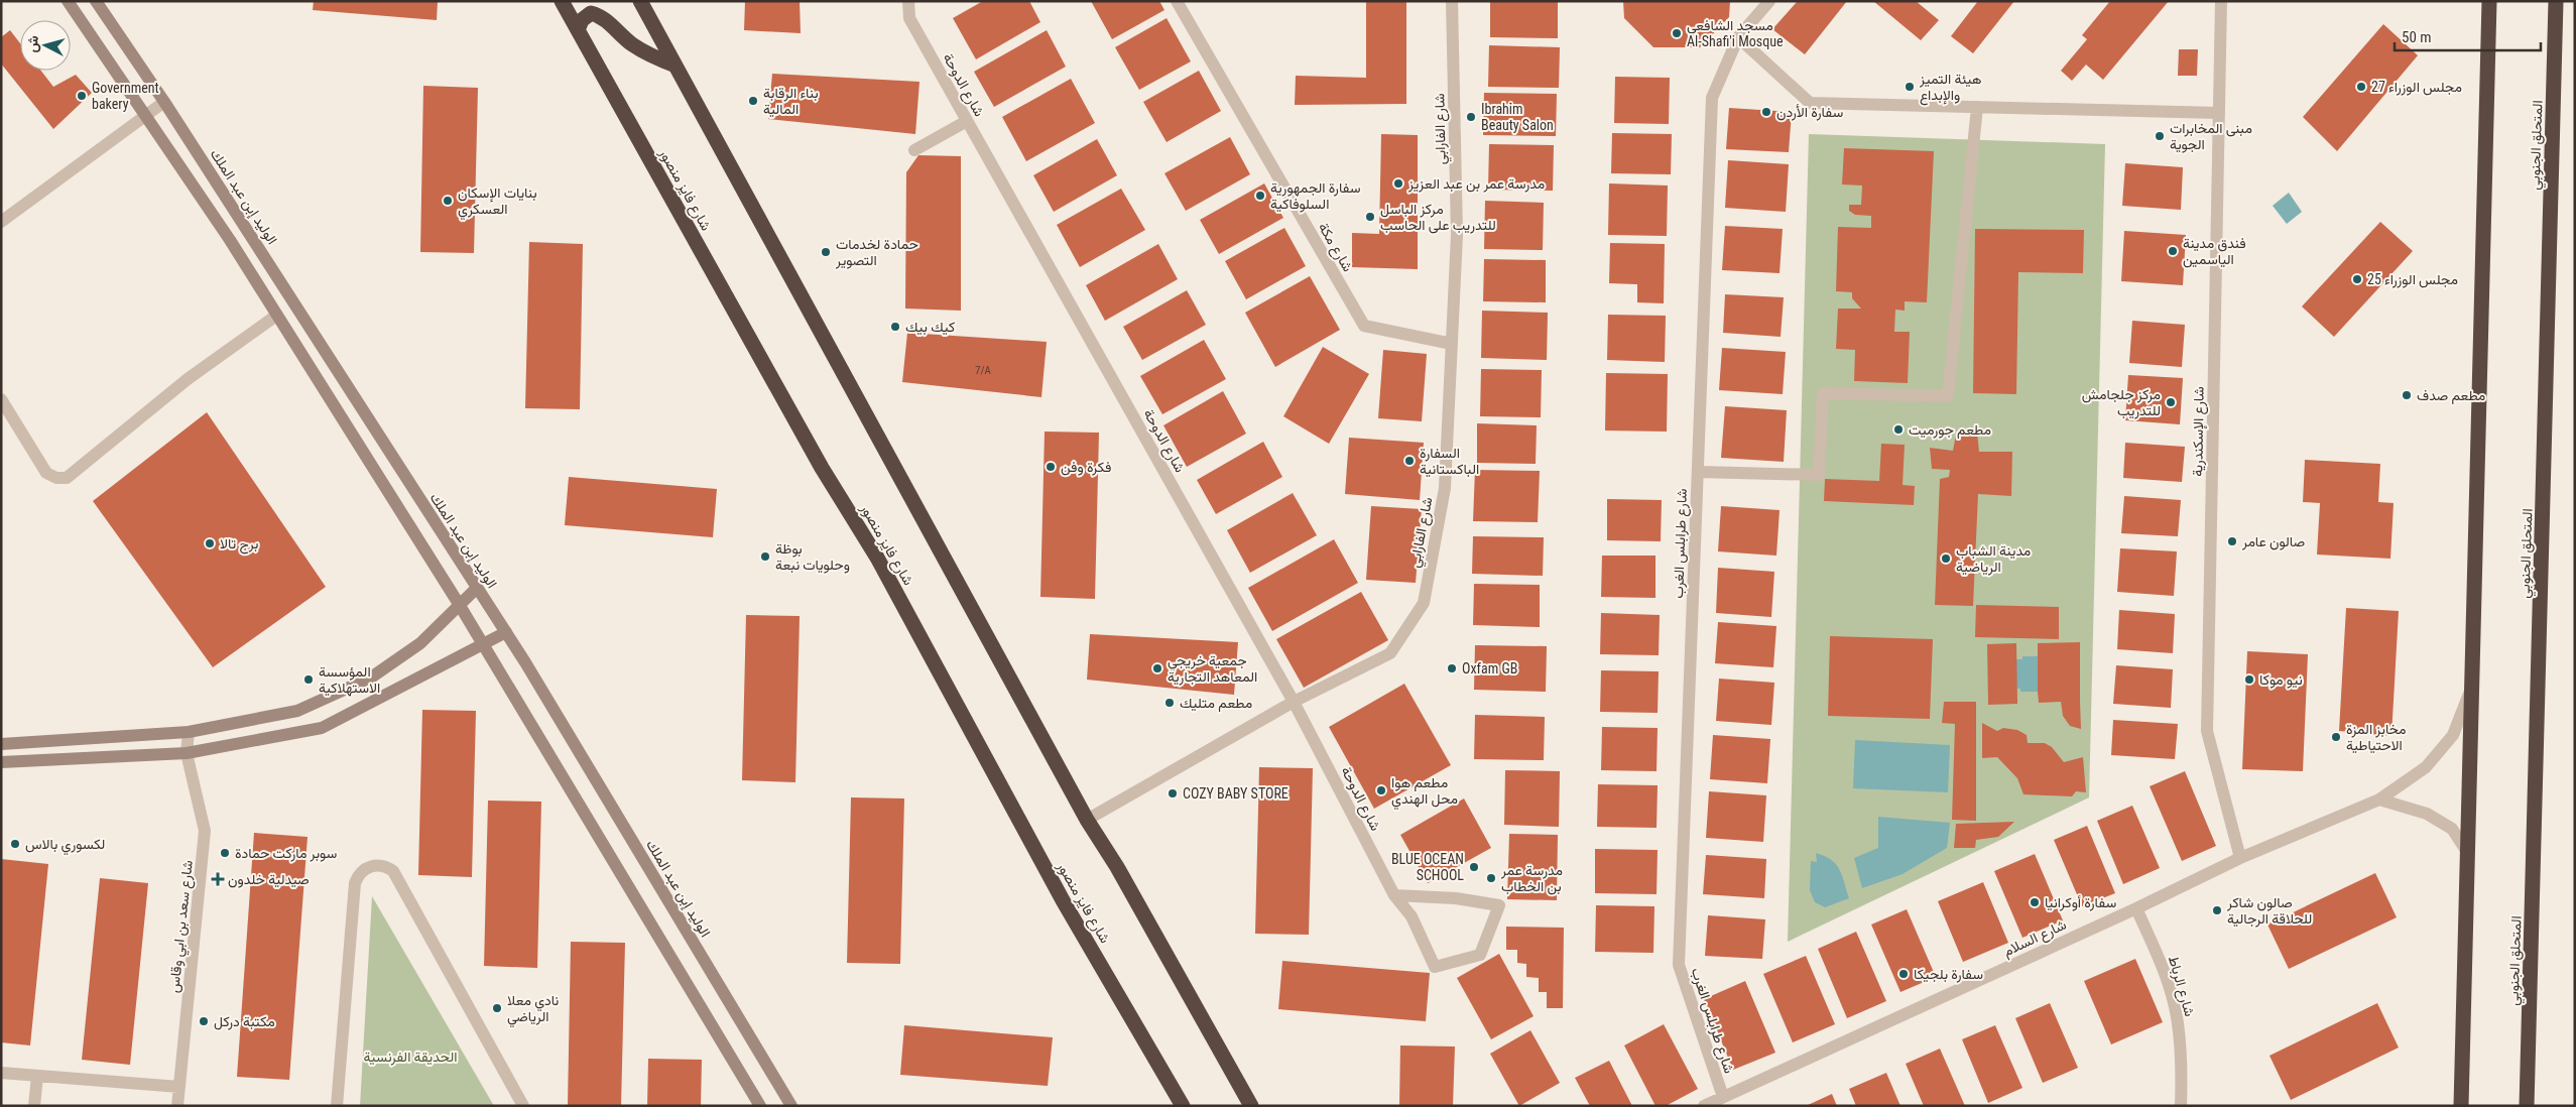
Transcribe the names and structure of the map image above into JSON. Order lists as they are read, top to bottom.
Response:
{
  "streets": {
    "highway": ["المتحلق الجنوبي", "شارع فايز منصور"],
    "main road": ["الوليد إبن عبد الملك"],
    "street": [
      "شارع الدوحة",
      "شارع الفارابي",
      "شارع مكة",
      "شارع الإسكندرية",
      "شارع طرابلس الغرب",
      "شارع سعد بن ابي وقاس",
      "شارع السلام",
      "شارع الرباط"
    ]
  },
  "crossings": [
    ["شارع الدوحة", "شارع الفارابي"],
    ["شارع الفارابي", "شارع مكة"],
    ["شارع الإسكندرية", "شارع السلام"],
    ["شارع طرابلس الغرب", "شارع السلام"],
    ["شارع السلام", "شارع الرباط"]
  ],
  "parks": ["الحديقة الفرنسية"],
  "places": {
    "other": [
      "مسجد الشافعي Al-Shafi'i Mosque",
      "هيئة التميز والإبداع",
      "مجلس الوزراء 27",
      "Government bakery",
      "بناء الرقابة المالية",
      "سفارة الأردن",
      "Ibrahim Beauty Salon",
      "مبنى المخابرات الجوية",
      "مدرسة عمر بن عبد العزيز",
      "سفارة الجمهورية السلوفاكية",
      "بنايات الإسكان العسكري",
      "مركز الباسل للتدريب على الحاسب",
      "فندق مدينة الياسمين",
      "حمادة لخدمات التصوير",
      "مجلس الوزراء 25",
      "كيك بيك",
      "مطعم صدف",
      "مركز جلجامش للتدريب",
      "مطعم جورميت",
      "السفارة الباكستانية",
      "فكرة وفن",
      "صالون عامر",
      "برج تالا",
      "بوظة وحلويات نبعة",
      "مدينة الشباب الرياضية",
      "جمعية خريجي المعاهد التجارية",
      "Oxfam GB",
      "المؤسسة الاستهلاكية",
      "نيو موكا",
      "مطعم متليك",
      "مخابز المزة الاحتياطية",
      "مطعم هوا محل الهندي",
      "COZY BABY STORE",
      "لكسوري بالاس",
      "سوبر ماركت حمادة",
      "BLUE OCEAN SCHOOL",
      "مدرسة عمر بن الخطاب",
      "سفارة أوكرانيا",
      "صالون شاكر للحلاقة الرجالية",
      "سفارة بلجيكا",
      "نادي معلا الرياضي",
      "مكتبة دركل"
    ],
    "health": ["صيدلية خلدون"]
  },
  "house_numbers": ["7/A"],
  "scale_bar": "50 m",
  "north": "left"
}
